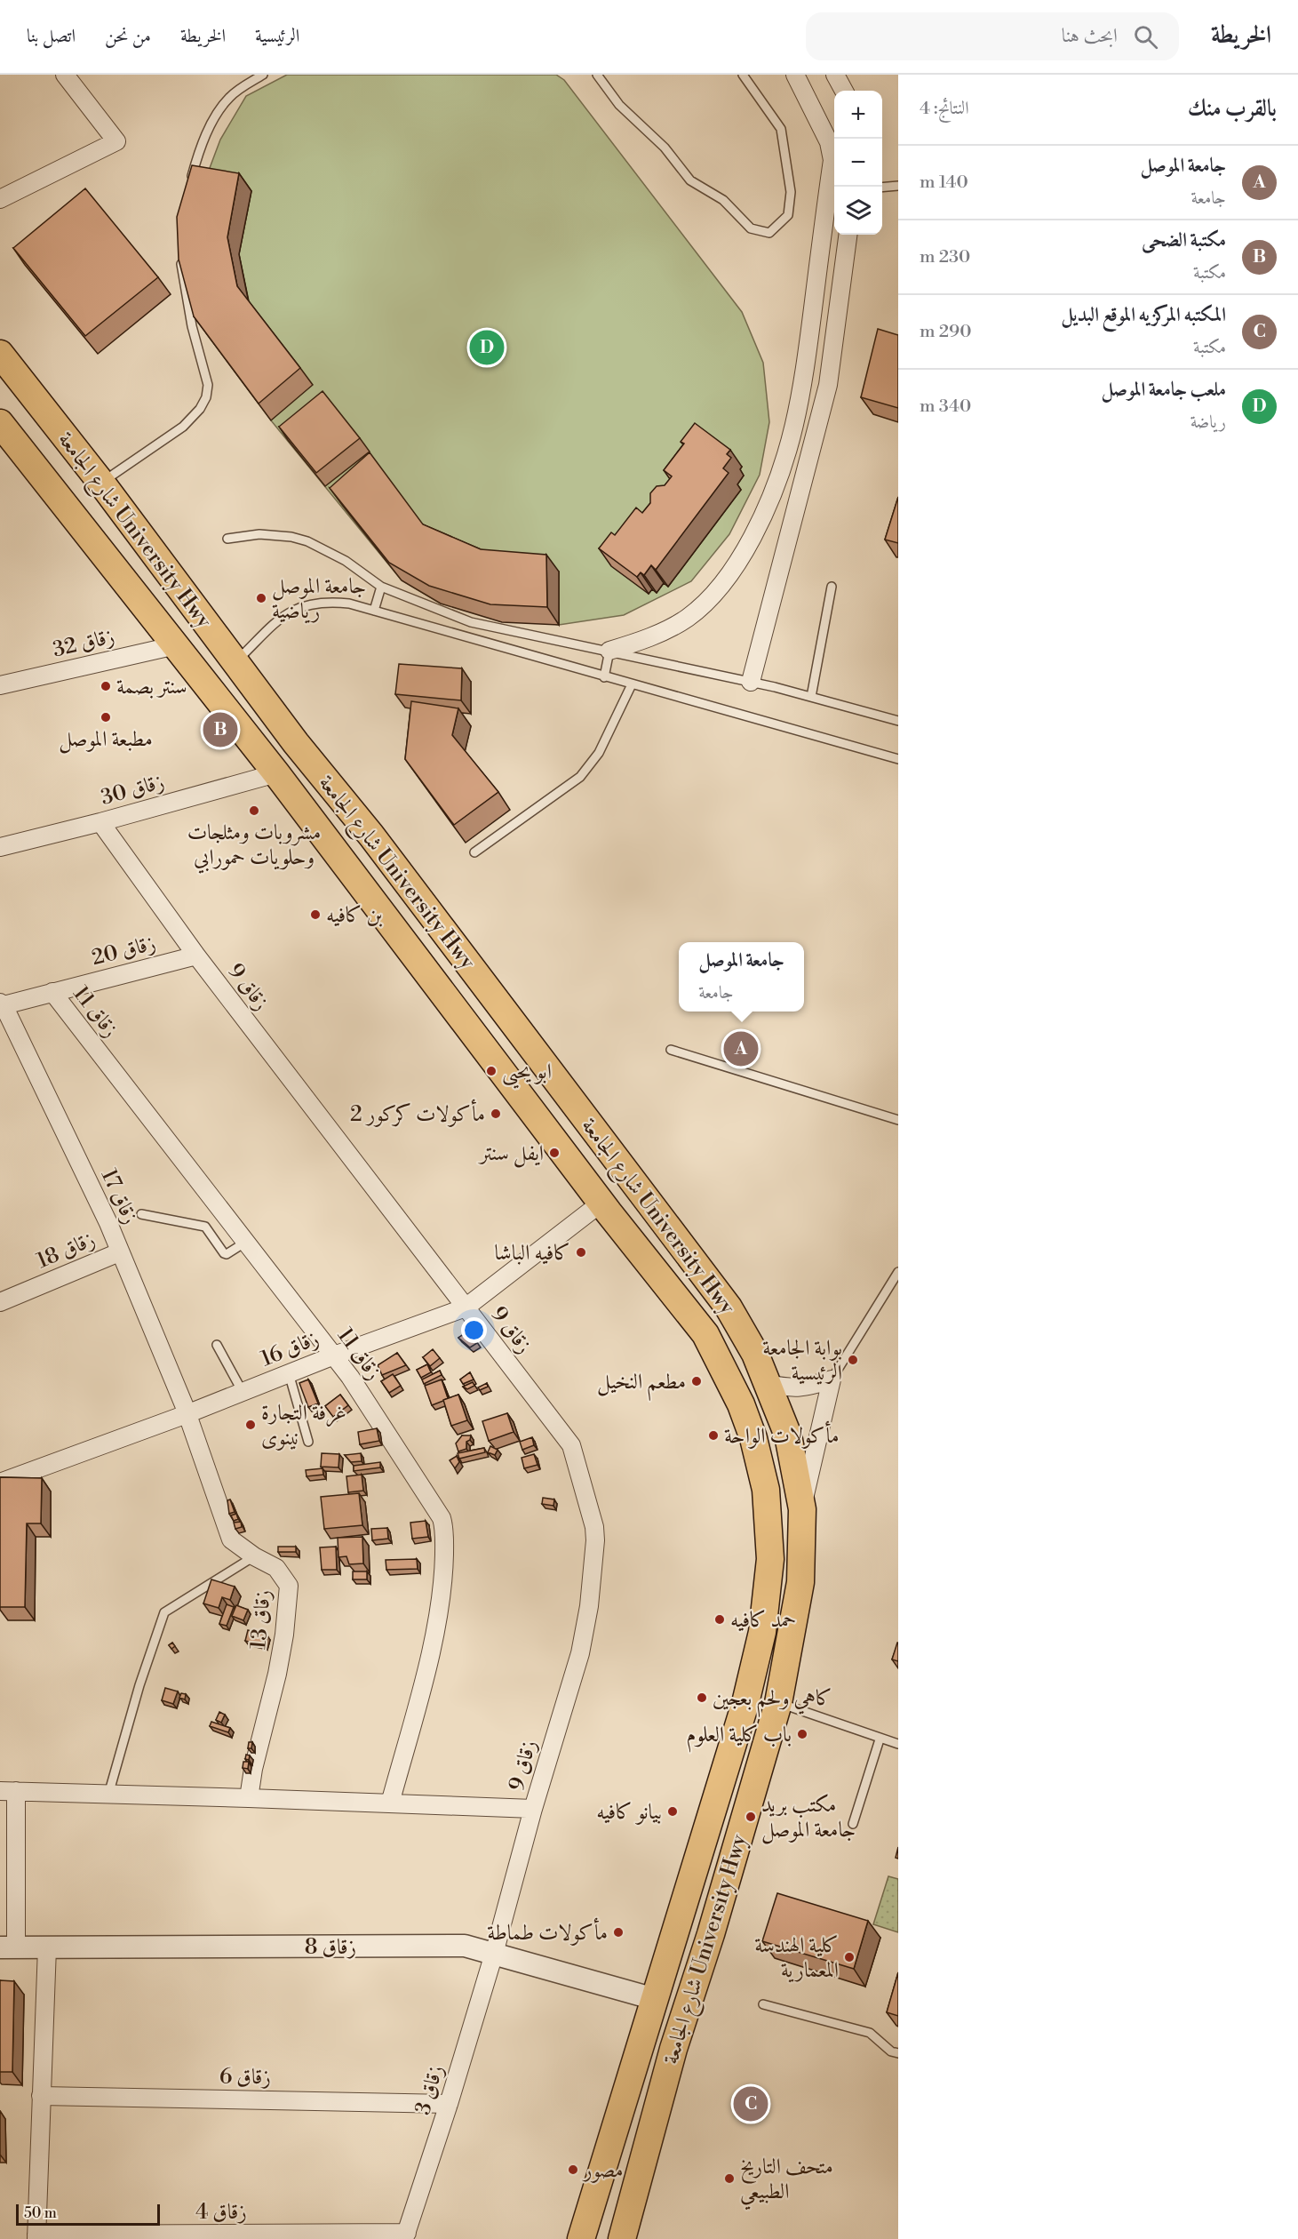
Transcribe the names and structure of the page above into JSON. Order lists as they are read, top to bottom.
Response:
{
  "streets": {
    "main road": ["شارع الجامعة University Hwy"],
    "street": [
      "زقاق 32",
      "زقاق 30",
      "زقاق 20",
      "زقاق 9",
      "زقاق 11",
      "زقاق 17",
      "زقاق 18",
      "زقاق 16",
      "زقاق 13",
      "زقاق 8",
      "زقاق 6",
      "زقاق 3",
      "زقاق 4"
    ]
  },
  "crossings": [
    ["شارع الجامعة University Hwy", "زقاق 32"],
    ["شارع الجامعة University Hwy", "زقاق 30"],
    ["شارع الجامعة University Hwy", "زقاق 16"],
    ["شارع الجامعة University Hwy", "زقاق 8"],
    ["زقاق 30", "زقاق 9"],
    ["زقاق 20", "زقاق 9"],
    ["زقاق 20", "زقاق 11"],
    ["زقاق 20", "زقاق 17"],
    ["زقاق 9", "زقاق 16"],
    ["زقاق 9", "زقاق 8"],
    ["زقاق 9", "زقاق 3"],
    ["زقاق 11", "زقاق 16"],
    ["زقاق 17", "زقاق 18"],
    ["زقاق 17", "زقاق 16"],
    ["زقاق 17", "زقاق 13"],
    ["زقاق 16", "زقاق 13"],
    ["زقاق 8", "زقاق 3"],
    ["زقاق 6", "زقاق 3"],
    ["زقاق 3", "زقاق 4"]
  ],
  "places": [
    "جامعة الموصل رياضية",
    "سنتر بصمة",
    "مطبعة الموصل",
    "مشروبات ومثلجات وحلويات حمورابي",
    "بن كافيه",
    "ابو يحيى",
    "مأكولات كركور 2",
    "ايفل سنتر",
    "كافيه الباشا",
    "بوابة الجامعة الرئيسية",
    "مطعم النخيل",
    "غرفة التجارة نينوى",
    "مأكولات الواحة",
    "حمد كافيه",
    "كاهي ولحم بعجين",
    "باب كلية العلوم",
    "بيانو كافيه",
    "مكتب بريد جامعة الموصل",
    "مأكولات طماطة",
    "كلية الهندسة المعمارية",
    "مصور",
    "متحف التاريخ الطبيعي"
  ],
  "scale_bar": "50 m",
  "page": {
    "header": "الخريطة",
    "search": "ابحث هنا",
    "nav": [
      "الرئيسية",
      "الخريطة",
      "من نحن",
      "اتصل بنا"
    ],
    "heading": ["بالقرب منك", "النتائج: 4"],
    "map_buttons": ["+", "−"],
    "list": [
      {
        "mark": "A",
        "name": "جامعة الموصل",
        "note": "جامعة",
        "value": "140 m"
      },
      {
        "mark": "B",
        "name": "مكتبة الضحى",
        "note": "مكتبة",
        "value": "230 m"
      },
      {
        "mark": "C",
        "name": "المكتبه المركزيه الموقع البديل",
        "note": "مكتبة",
        "value": "290 m"
      },
      {
        "mark": "D",
        "name": "ملعب جامعة الموصل",
        "note": "رياضة",
        "value": "340 m"
      }
    ],
    "pins": [
      "D",
      "B",
      "A",
      "C"
    ],
    "popup": ["جامعة الموصل", "جامعة"],
    "scale": "50 m"
  }
}
